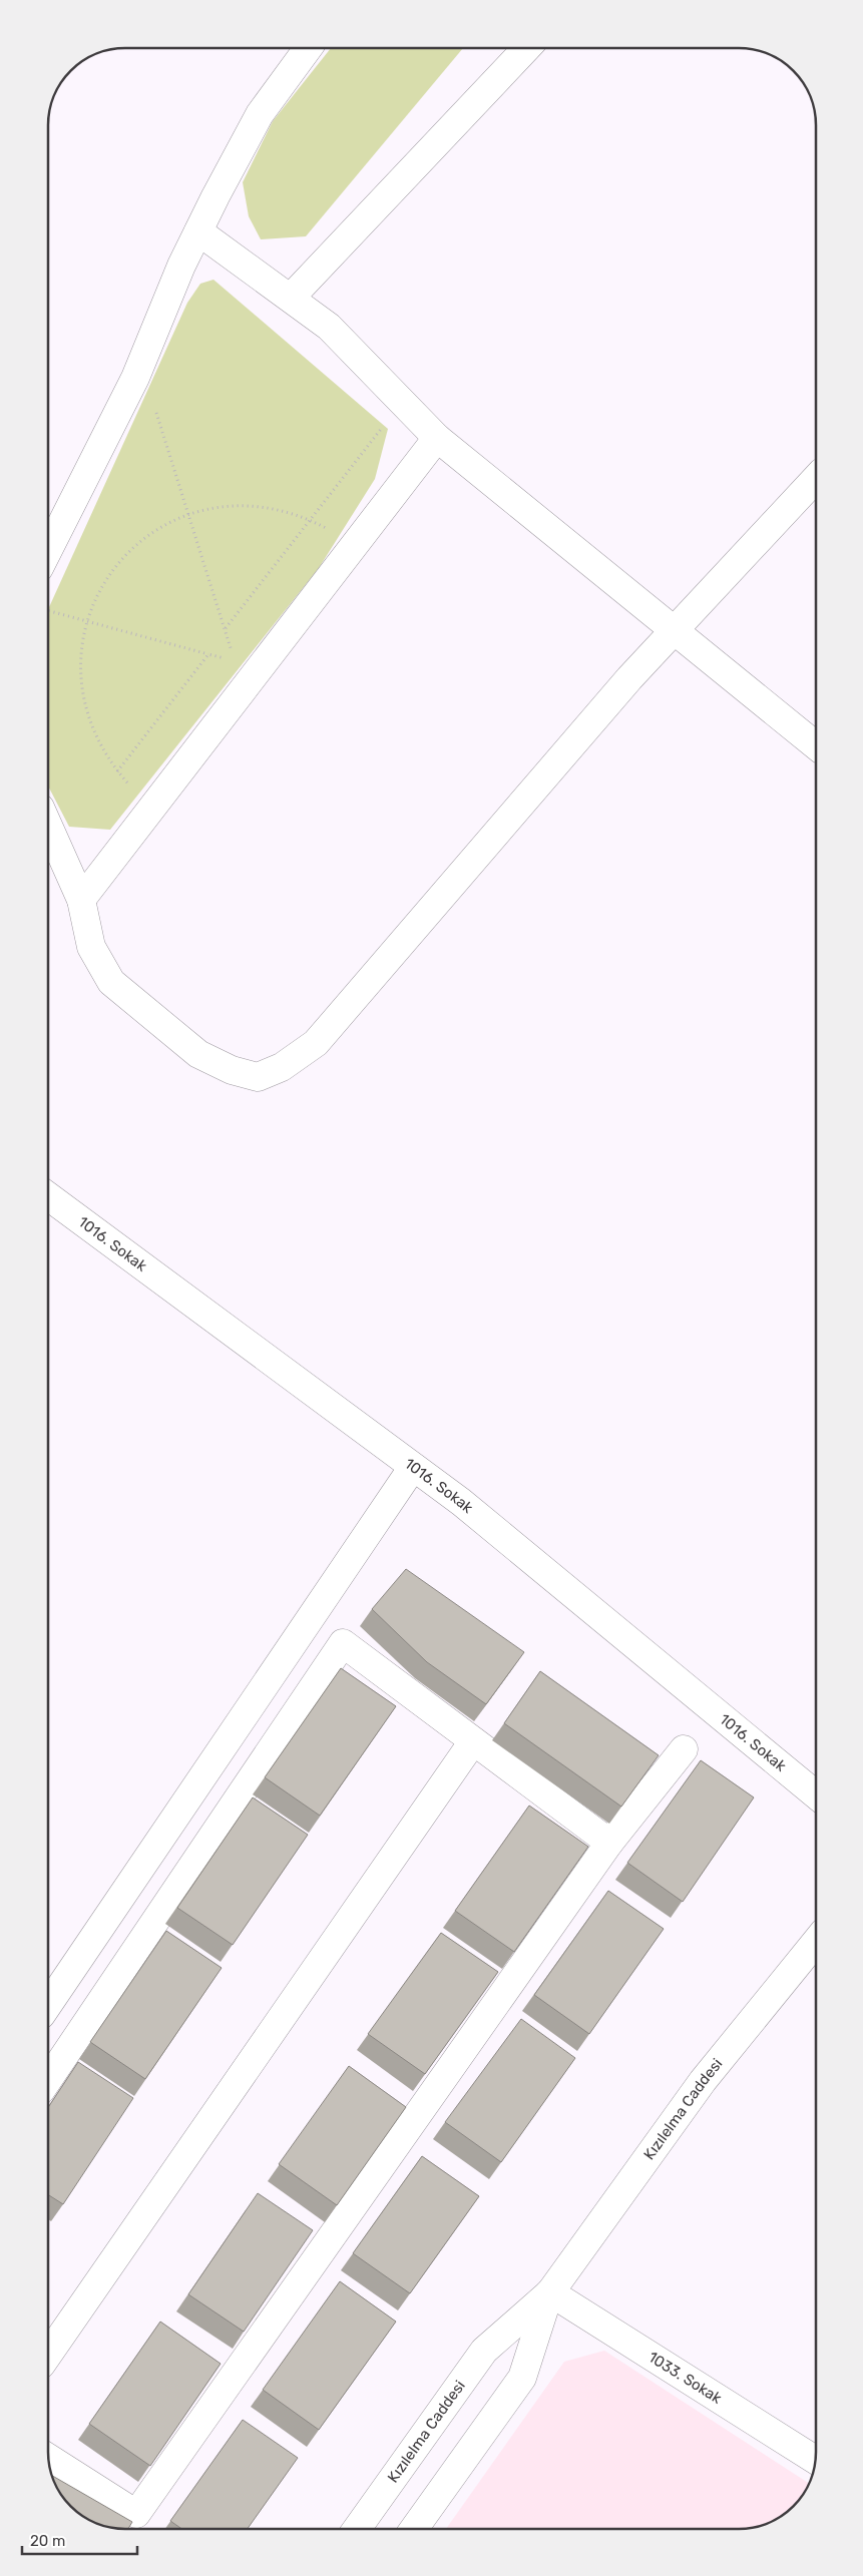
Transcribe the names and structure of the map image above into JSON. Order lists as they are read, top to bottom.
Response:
{
  "streets": {
    "street": ["1016. Sokak", "Kızılelma Caddesi", "1033. Sokak"]
  },
  "crossings": [
    ["Kızılelma Caddesi", "1033. Sokak"]
  ],
  "scale_bar": "20 m"
}
